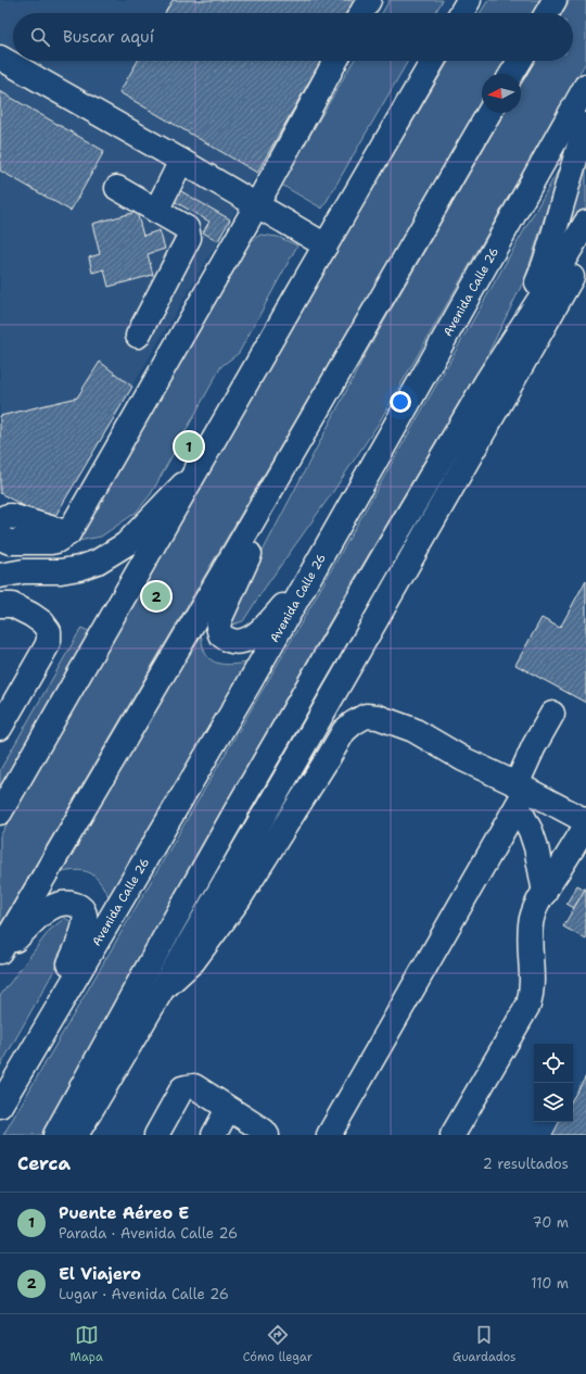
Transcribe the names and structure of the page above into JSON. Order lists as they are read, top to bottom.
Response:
{
  "streets": {
    "main road": ["Avenida Calle 26"]
  },
  "north": "left",
  "page": {
    "search": "Buscar aquí",
    "pins": ["1", "2"],
    "heading": ["Cerca", "2 resultados"],
    "list": [
      {
        "mark": "1",
        "name": "Puente Aéreo E",
        "note": "Parada · Avenida Calle 26",
        "value": "70 m"
      },
      {
        "mark": "2",
        "name": "El Viajero",
        "note": "Lugar · Avenida Calle 26",
        "value": "110 m"
      }
    ],
    "nav": ["Mapa", "Cómo llegar", "Guardados"]
  }
}
